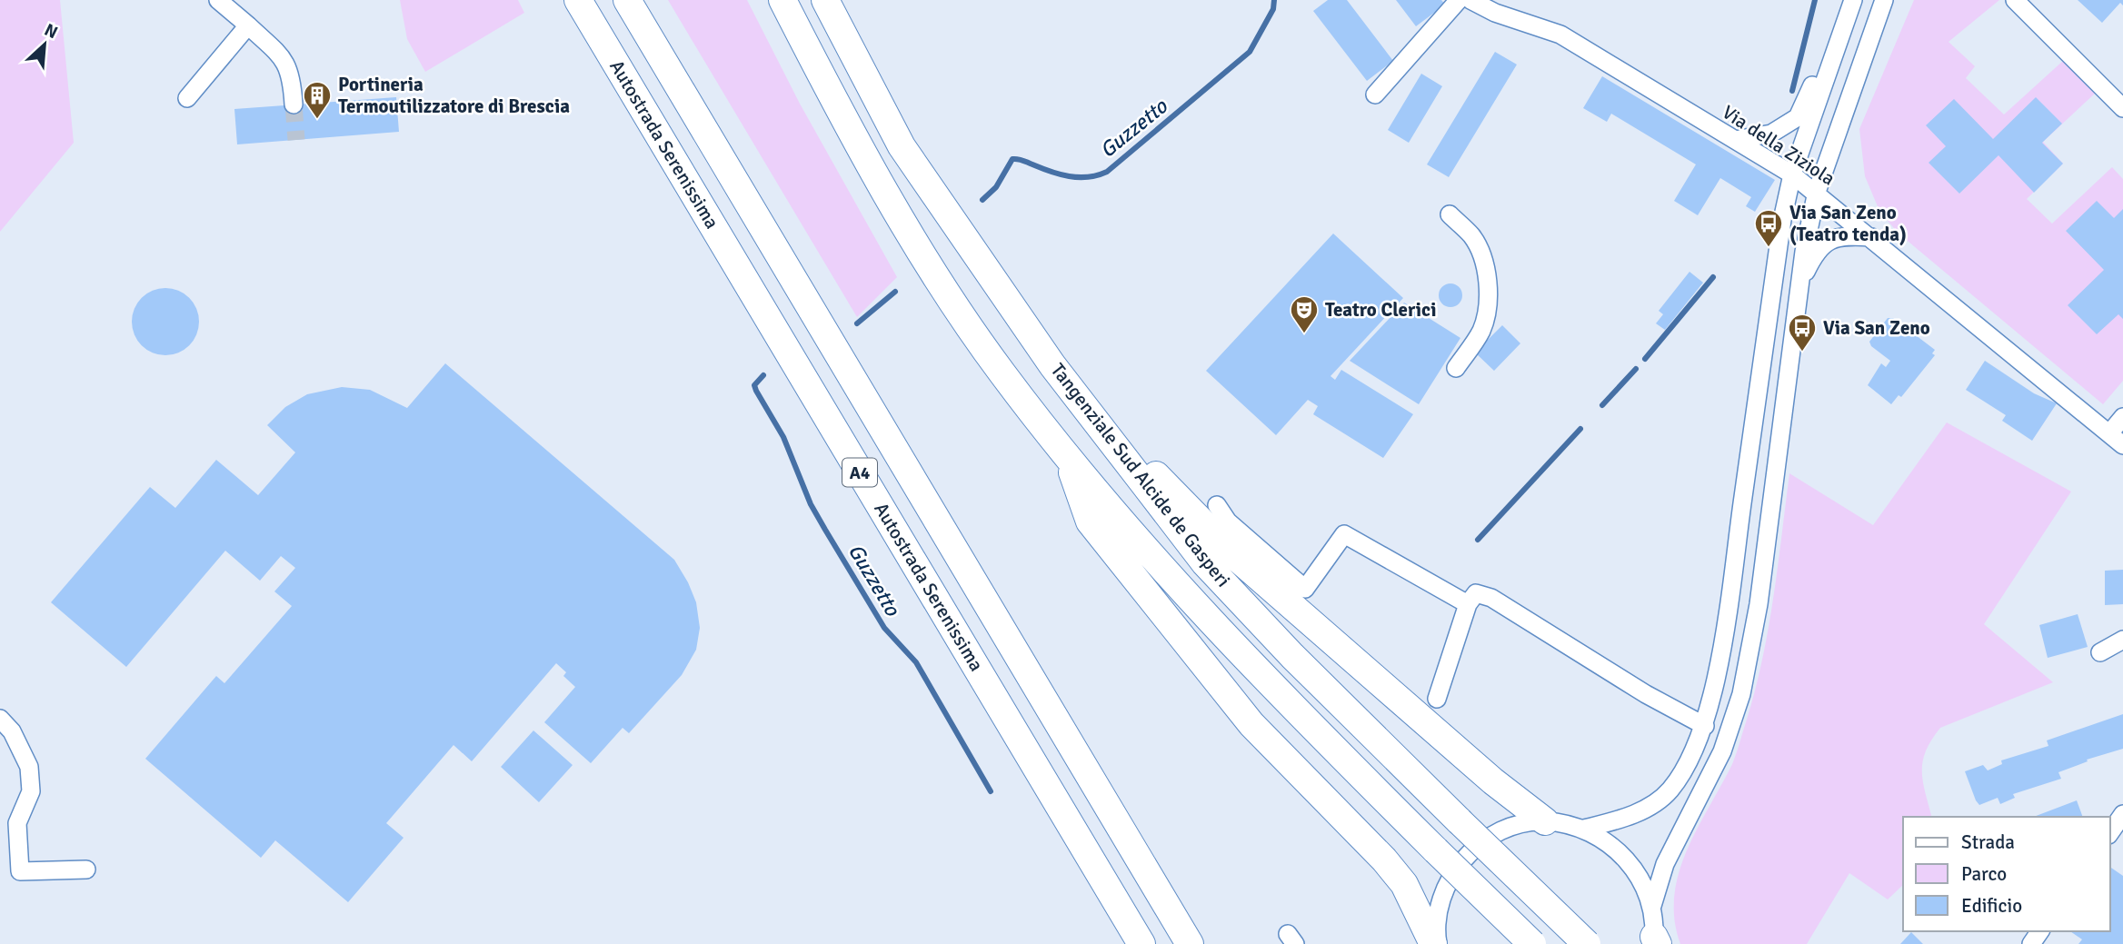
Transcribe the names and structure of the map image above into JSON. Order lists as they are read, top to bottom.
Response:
{
  "streets": {
    "highway": ["Autostrada Serenissima", "A4", "Tangenziale Sud Alcide de Gasperi"],
    "street": ["Via della Ziziola"]
  },
  "water": ["Guzzetto"],
  "places": {
    "building": ["Portineria Termoutilizzatore di Brescia"],
    "bus stop": ["Via San Zeno (Teatro tenda)", "Via San Zeno"],
    "theatre": ["Teatro Clerici"]
  },
  "legend": ["Strada", "Parco", "Edificio"],
  "north": "top right"
}
